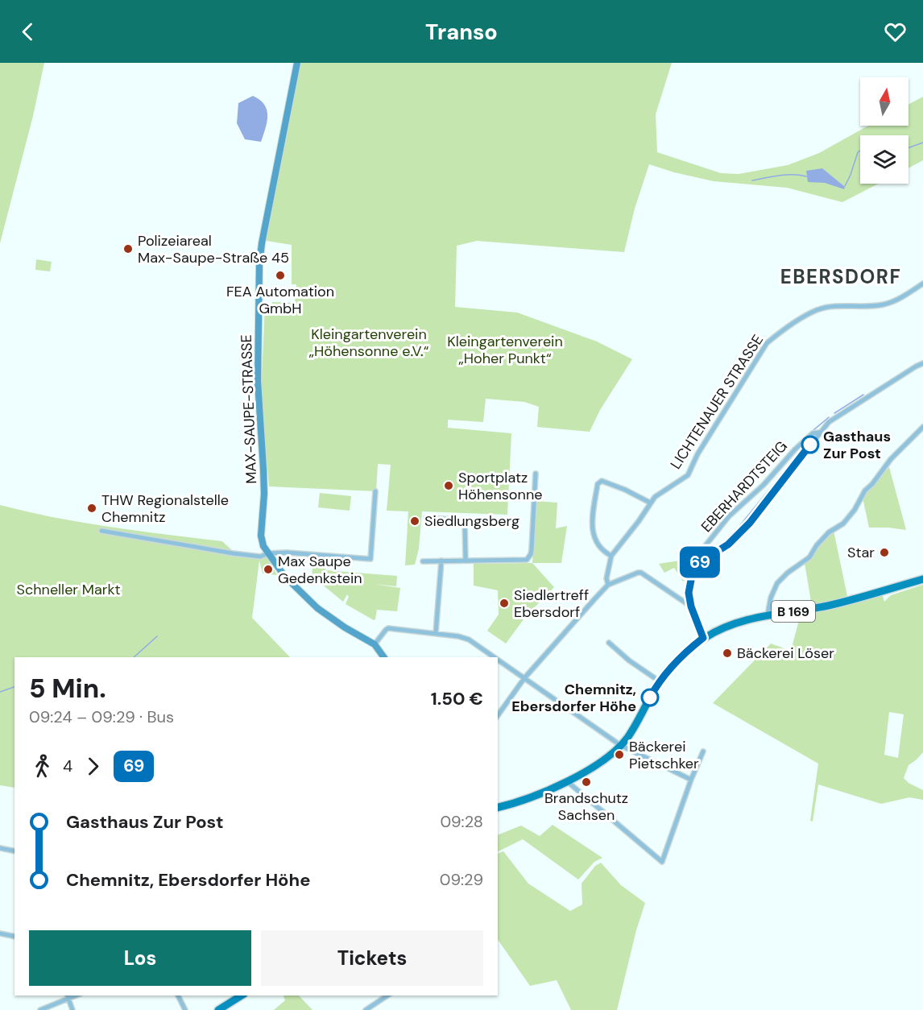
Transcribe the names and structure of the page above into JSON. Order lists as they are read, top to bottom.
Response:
{
  "streets": {
    "main road": ["B 169"],
    "street": ["LICHTENAUER STRASSE", "MAX-SAUPE-STRASSE", "EBERHARDTSTEIG"]
  },
  "districts": ["EBERSDORF"],
  "parks": ["Kleingartenverein „Höhensonne e.V.“", "Kleingartenverein „Hoher Punkt“", "Schneller Markt"],
  "places": [
    "Polizeiareal Max-Saupe-Straße 45",
    "FEA Automation GmbH",
    "Gasthaus Zur Post",
    "Sportplatz Höhensonne",
    "THW Regionalstelle Chemnitz",
    "Siedlungsberg",
    "Star",
    "Max Saupe Gedenkstein",
    "Siedlertreff Ebersdorf",
    "Bäckerei Löser",
    "Chemnitz, Ebersdorfer Höhe",
    "Bäckerei Pietschker",
    "Brandschutz Sachsen"
  ],
  "lines": ["bus line 69"],
  "north": "top",
  "page": {
    "header": "Transo",
    "on_map": "69",
    "heading": ["5 Min.", "09:24 – 09:29 · Bus", "1.50 €"],
    "legs": ["4", "69"],
    "list": [
      {
        "name": "Gasthaus Zur Post",
        "value": "09:28"
      },
      {
        "name": "Chemnitz, Ebersdorfer Höhe",
        "value": "09:29"
      }
    ],
    "buttons": ["Los", "Tickets"]
  }
}
